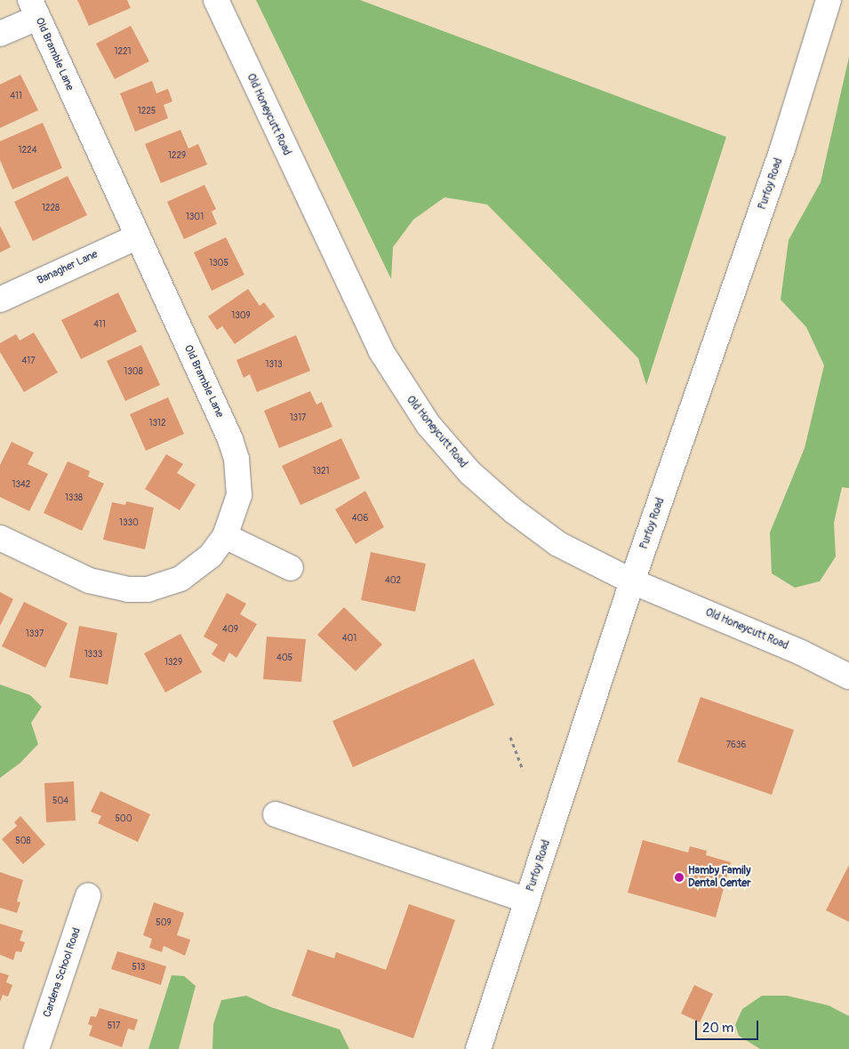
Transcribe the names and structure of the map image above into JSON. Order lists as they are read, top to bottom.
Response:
{
  "streets": {
    "street": [
      "Old Bramble Lane",
      "Old Honeycutt Road",
      "Purfoy Road",
      "Banagher Lane",
      "Cardena School Road"
    ]
  },
  "crossings": [
    ["Old Bramble Lane", "Banagher Lane"],
    ["Old Honeycutt Road", "Purfoy Road"]
  ],
  "places": ["Hamby Family Dental Center"],
  "house_numbers": [
    "1221",
    "411",
    "1225",
    "1224",
    "1229",
    "1228",
    "1301",
    "1305",
    "1309",
    "411",
    "417",
    "1313",
    "1308",
    "1317",
    "1312",
    "1321",
    "1342",
    "1338",
    "406",
    "1330",
    "402",
    "409",
    "1337",
    "401",
    "1333",
    "405",
    "1329",
    "7636",
    "504",
    "500",
    "508",
    "509",
    "513",
    "517"
  ],
  "scale_bar": "20 m"
}
